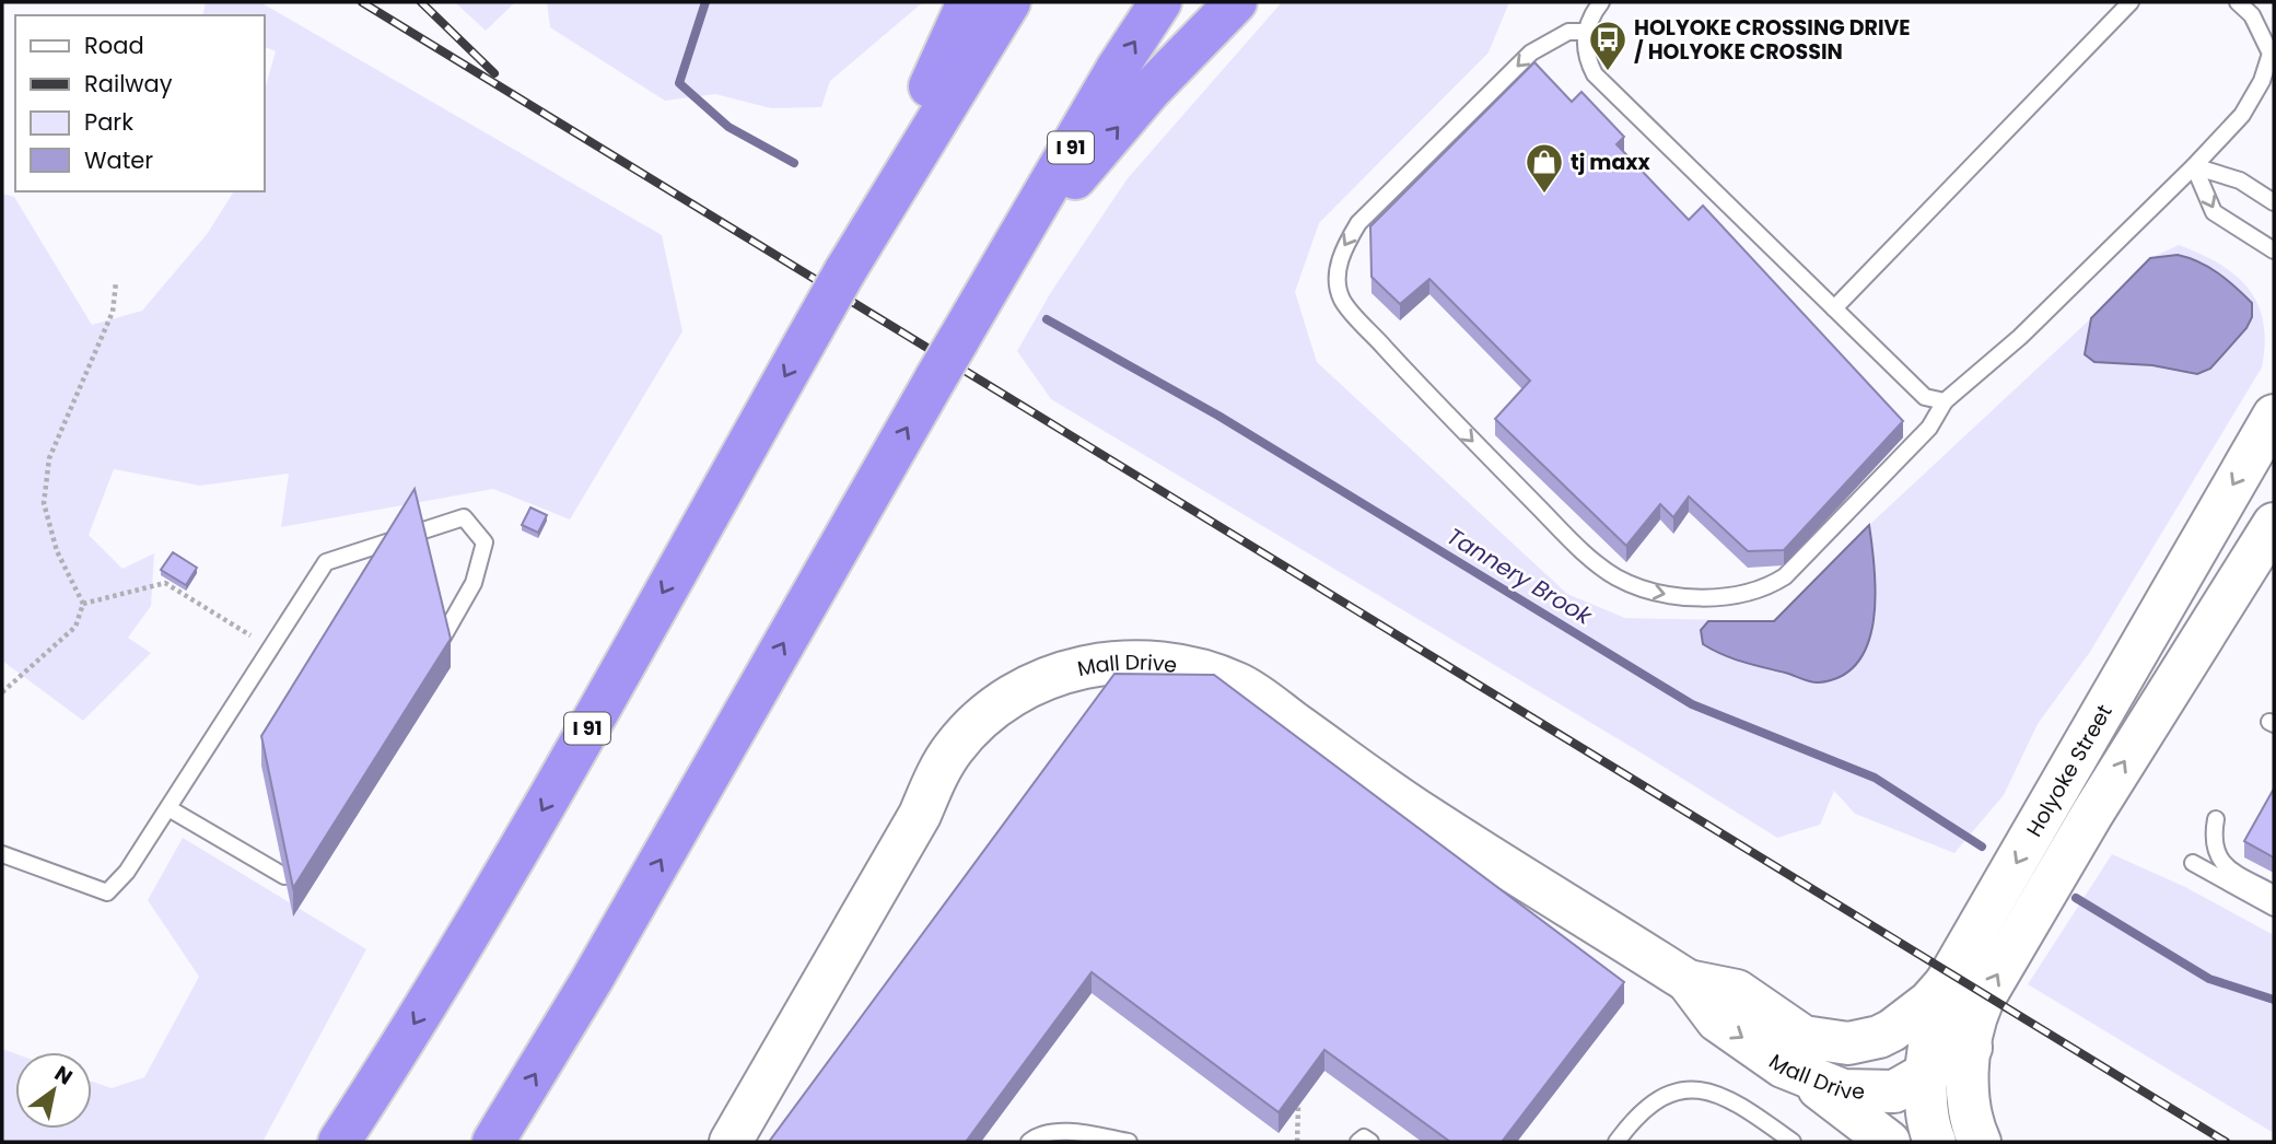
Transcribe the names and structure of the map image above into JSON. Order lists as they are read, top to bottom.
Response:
{
  "streets": {
    "highway": ["I 91"],
    "street": ["Mall Drive", "Holyoke Street"]
  },
  "crossings": [
    ["Mall Drive", "Holyoke Street"]
  ],
  "water": ["Tannery Brook"],
  "places": {
    "bus stop": ["HOLYOKE CROSSING DRIVE / HOLYOKE CROSSIN"],
    "shop": ["tj maxx"]
  },
  "legend": [
    "Road",
    "Railway",
    "Park",
    "Water"
  ],
  "north": "top right"
}
